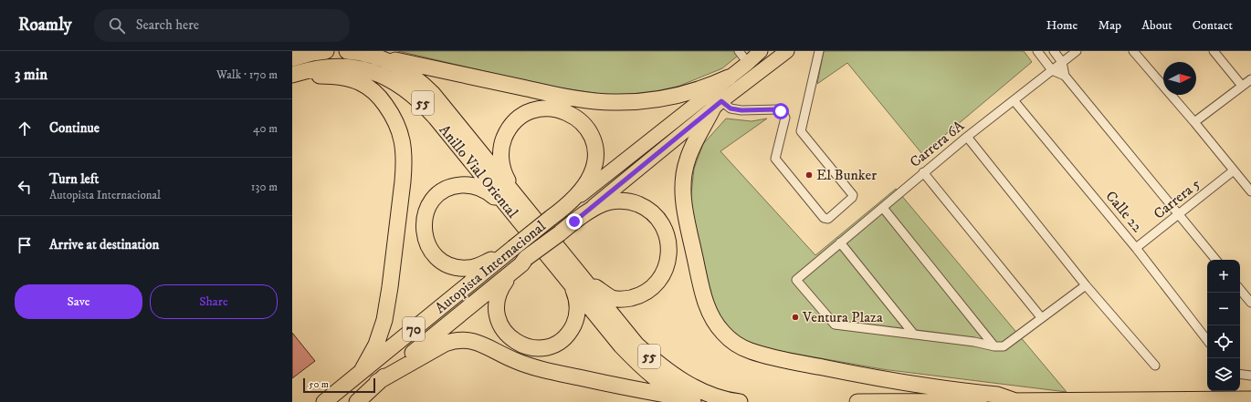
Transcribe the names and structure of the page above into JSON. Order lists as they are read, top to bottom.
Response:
{
  "streets": {
    "highway": [
      "55",
      "Anillo Vial Oriental",
      "Autopista Internacional",
      "70"
    ],
    "street": ["Carrera 6A", "Carrera 5", "Calle 22"]
  },
  "crossings": [
    ["Carrera 6A", "Calle 22"],
    ["Carrera 5", "Calle 22"]
  ],
  "places": ["El Bunker", "Ventura Plaza"],
  "scale_bar": "50 m",
  "north": "right",
  "page": {
    "header": "Roamly",
    "search": "Search here",
    "nav": [
      "Home",
      "Map",
      "About",
      "Contact"
    ],
    "heading": ["3 min", "Walk · 170 m"],
    "list": [
      ["Continue", "40 m"],
      ["Turn left", "Autopista Internacional", "130 m"],
      "Arrive at destination"
    ],
    "map_buttons": ["+", "−"],
    "buttons": ["Save", "Share"],
    "scale": "50 m"
  }
}
